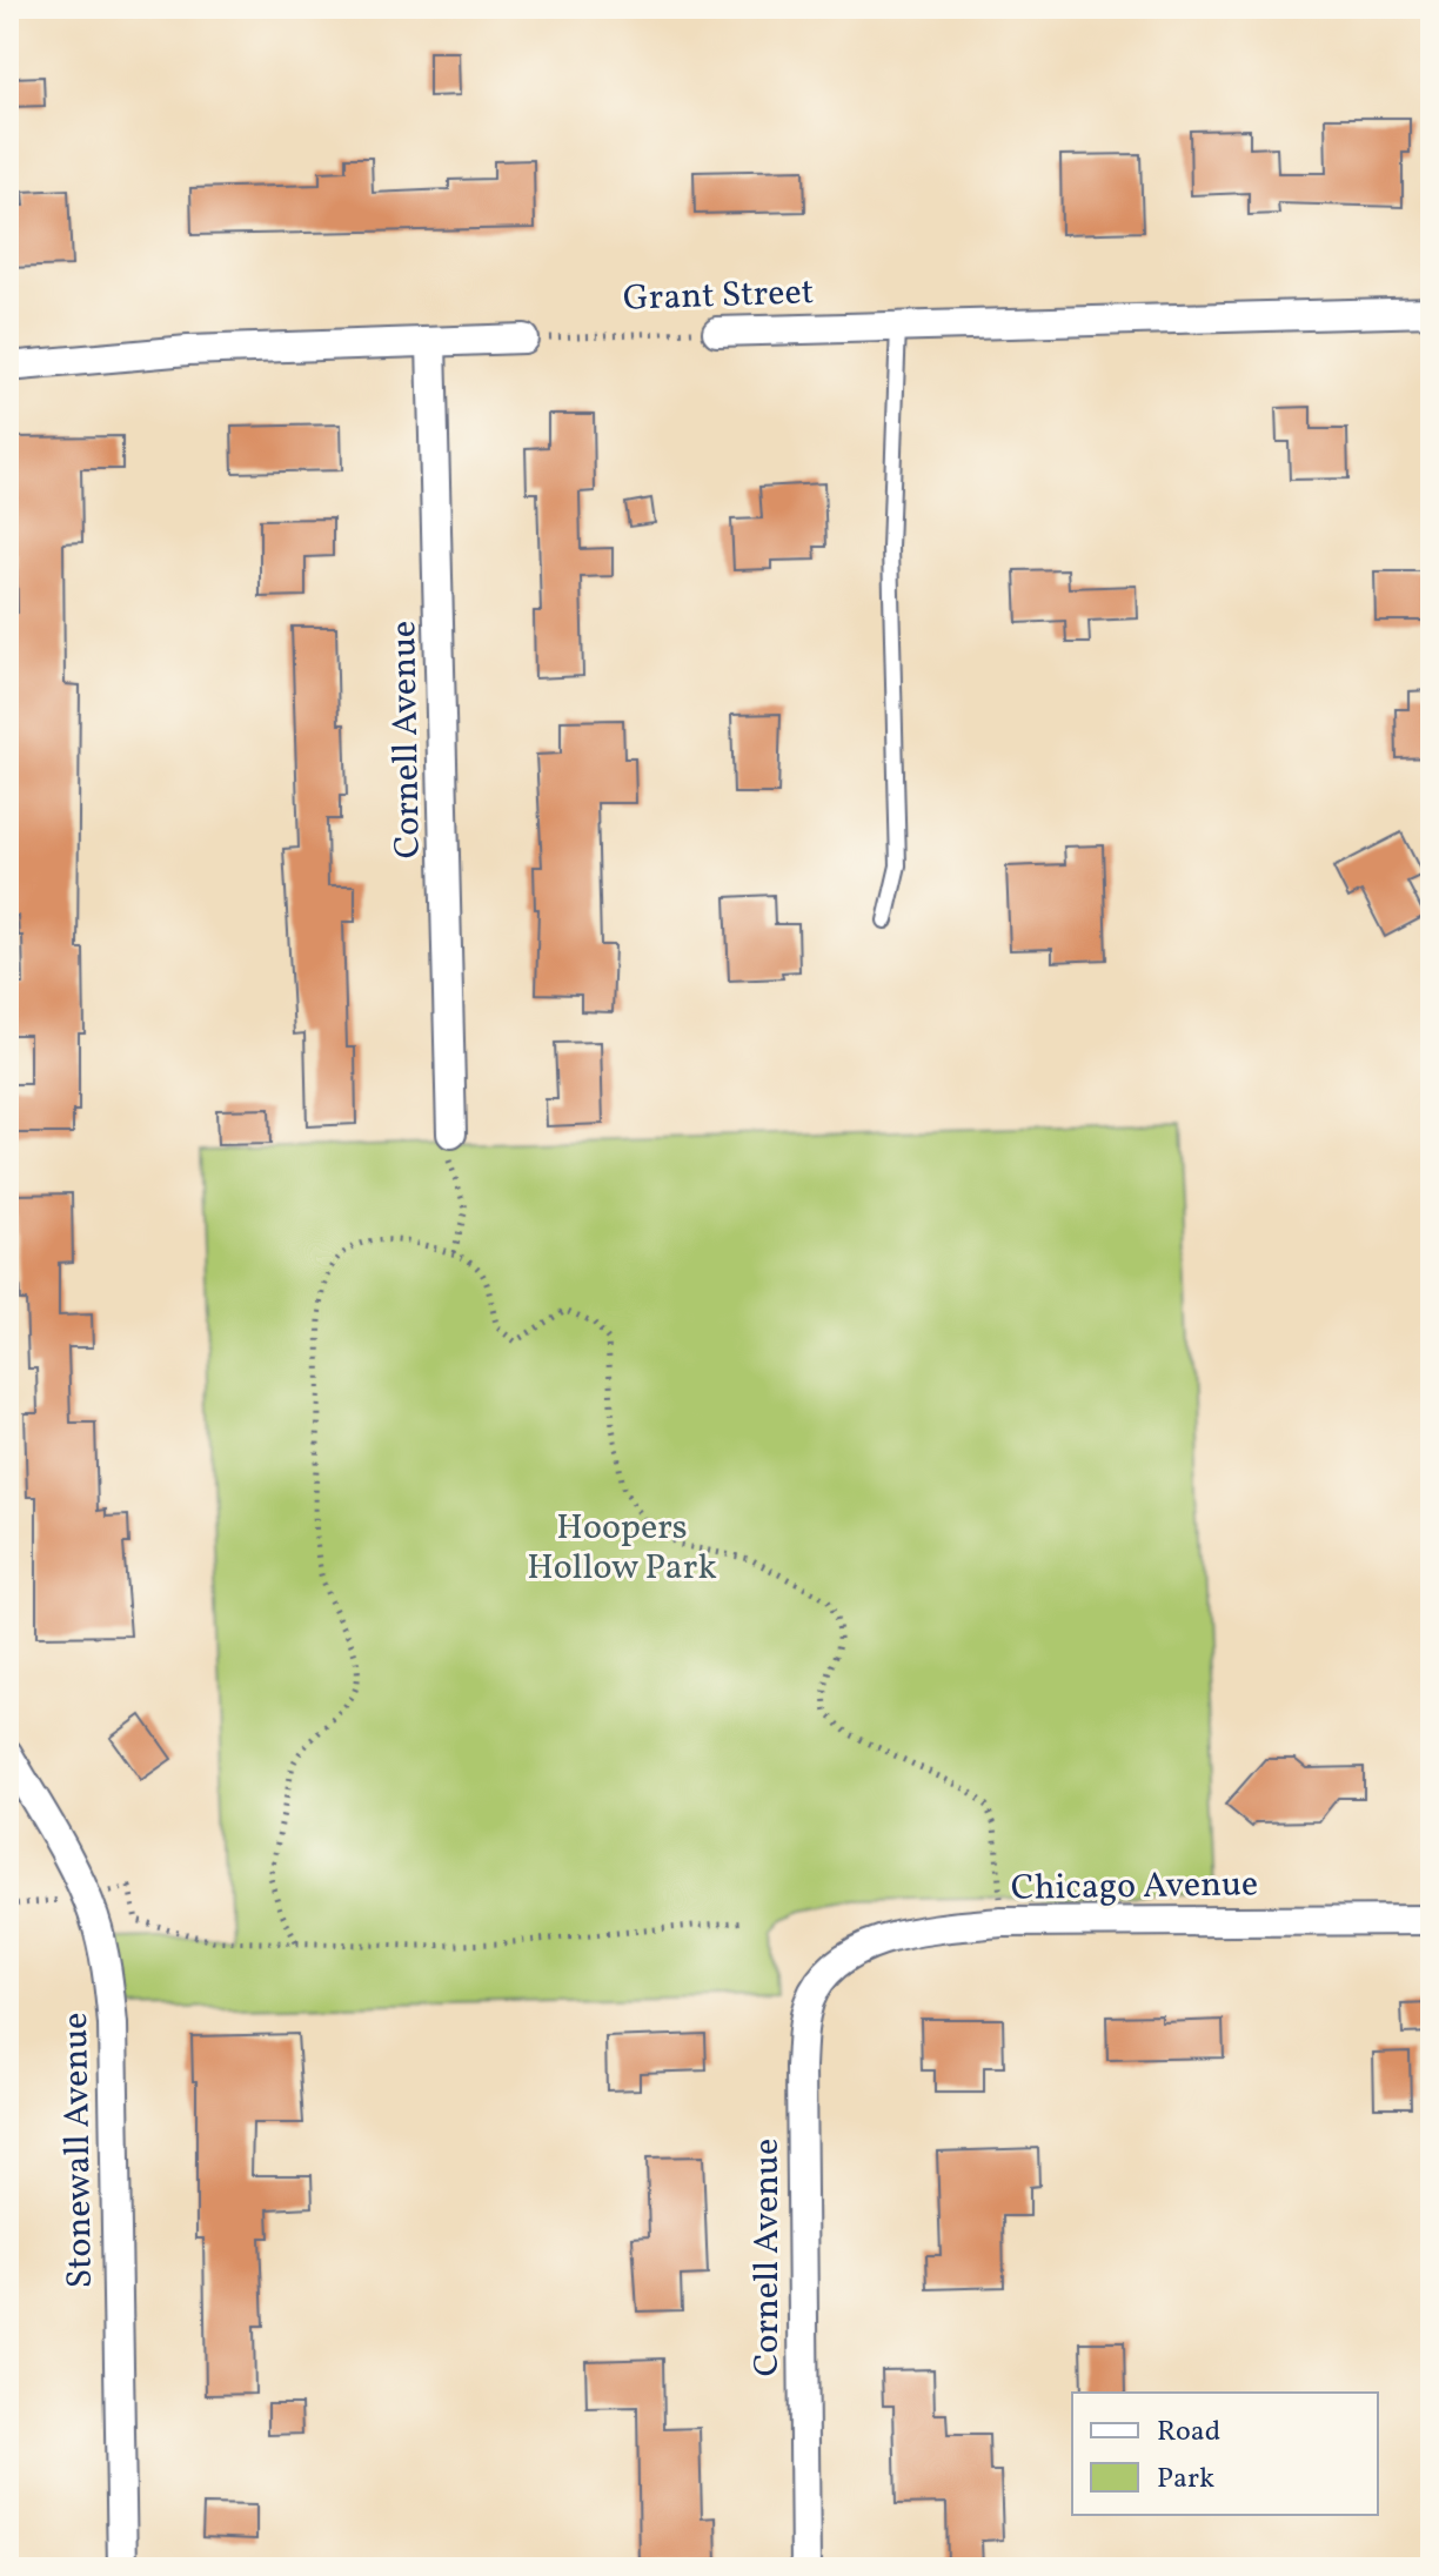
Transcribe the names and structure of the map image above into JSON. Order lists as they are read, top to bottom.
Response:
{
  "streets": {
    "street": [
      "Grant Street",
      "Cornell Avenue",
      "Chicago Avenue",
      "Stonewall Avenue"
    ]
  },
  "crossings": [
    ["Cornell Avenue", "Chicago Avenue"]
  ],
  "parks": ["Hoopers Hollow Park"],
  "legend": ["Road", "Park"]
}
